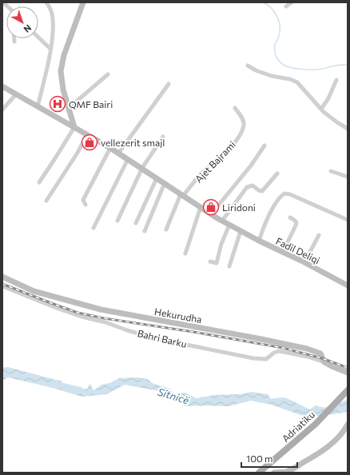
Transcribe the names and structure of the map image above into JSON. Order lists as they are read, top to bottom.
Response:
{
  "streets": {
    "main road": ["Adriatiku"],
    "street": [
      "Ajet Bajrami",
      "Fadil Deliqi",
      "Hekurudha",
      "Bahri Barku"
    ]
  },
  "crossings": [
    ["Ajet Bajrami", "Fadil Deliqi"],
    ["Hekurudha", "Bahri Barku"]
  ],
  "water": ["Sitnicë"],
  "places": {
    "hospital": ["QMF Bairi"],
    "shop": ["vellezerit smajl", "Liridoni"]
  },
  "scale_bar": "100 m",
  "north": "bottom right"
}
